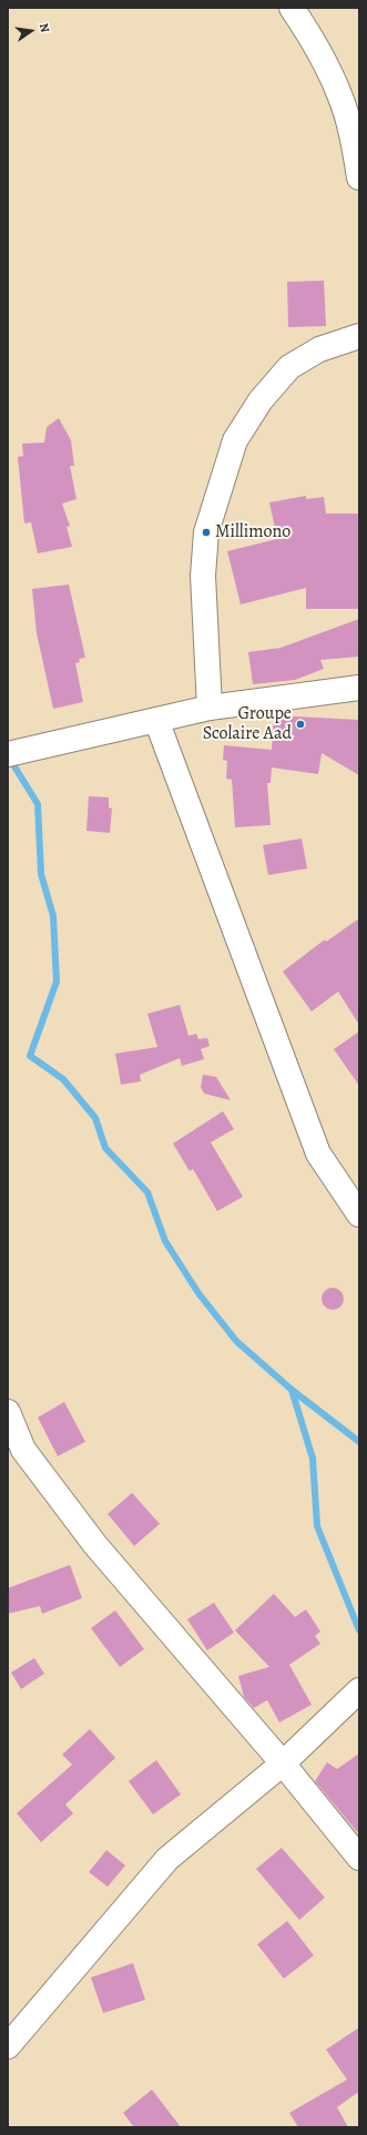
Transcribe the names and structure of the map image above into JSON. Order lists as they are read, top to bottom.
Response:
{
  "places": ["Millimono", "Groupe Scolaire Aad"],
  "north": "right"
}
